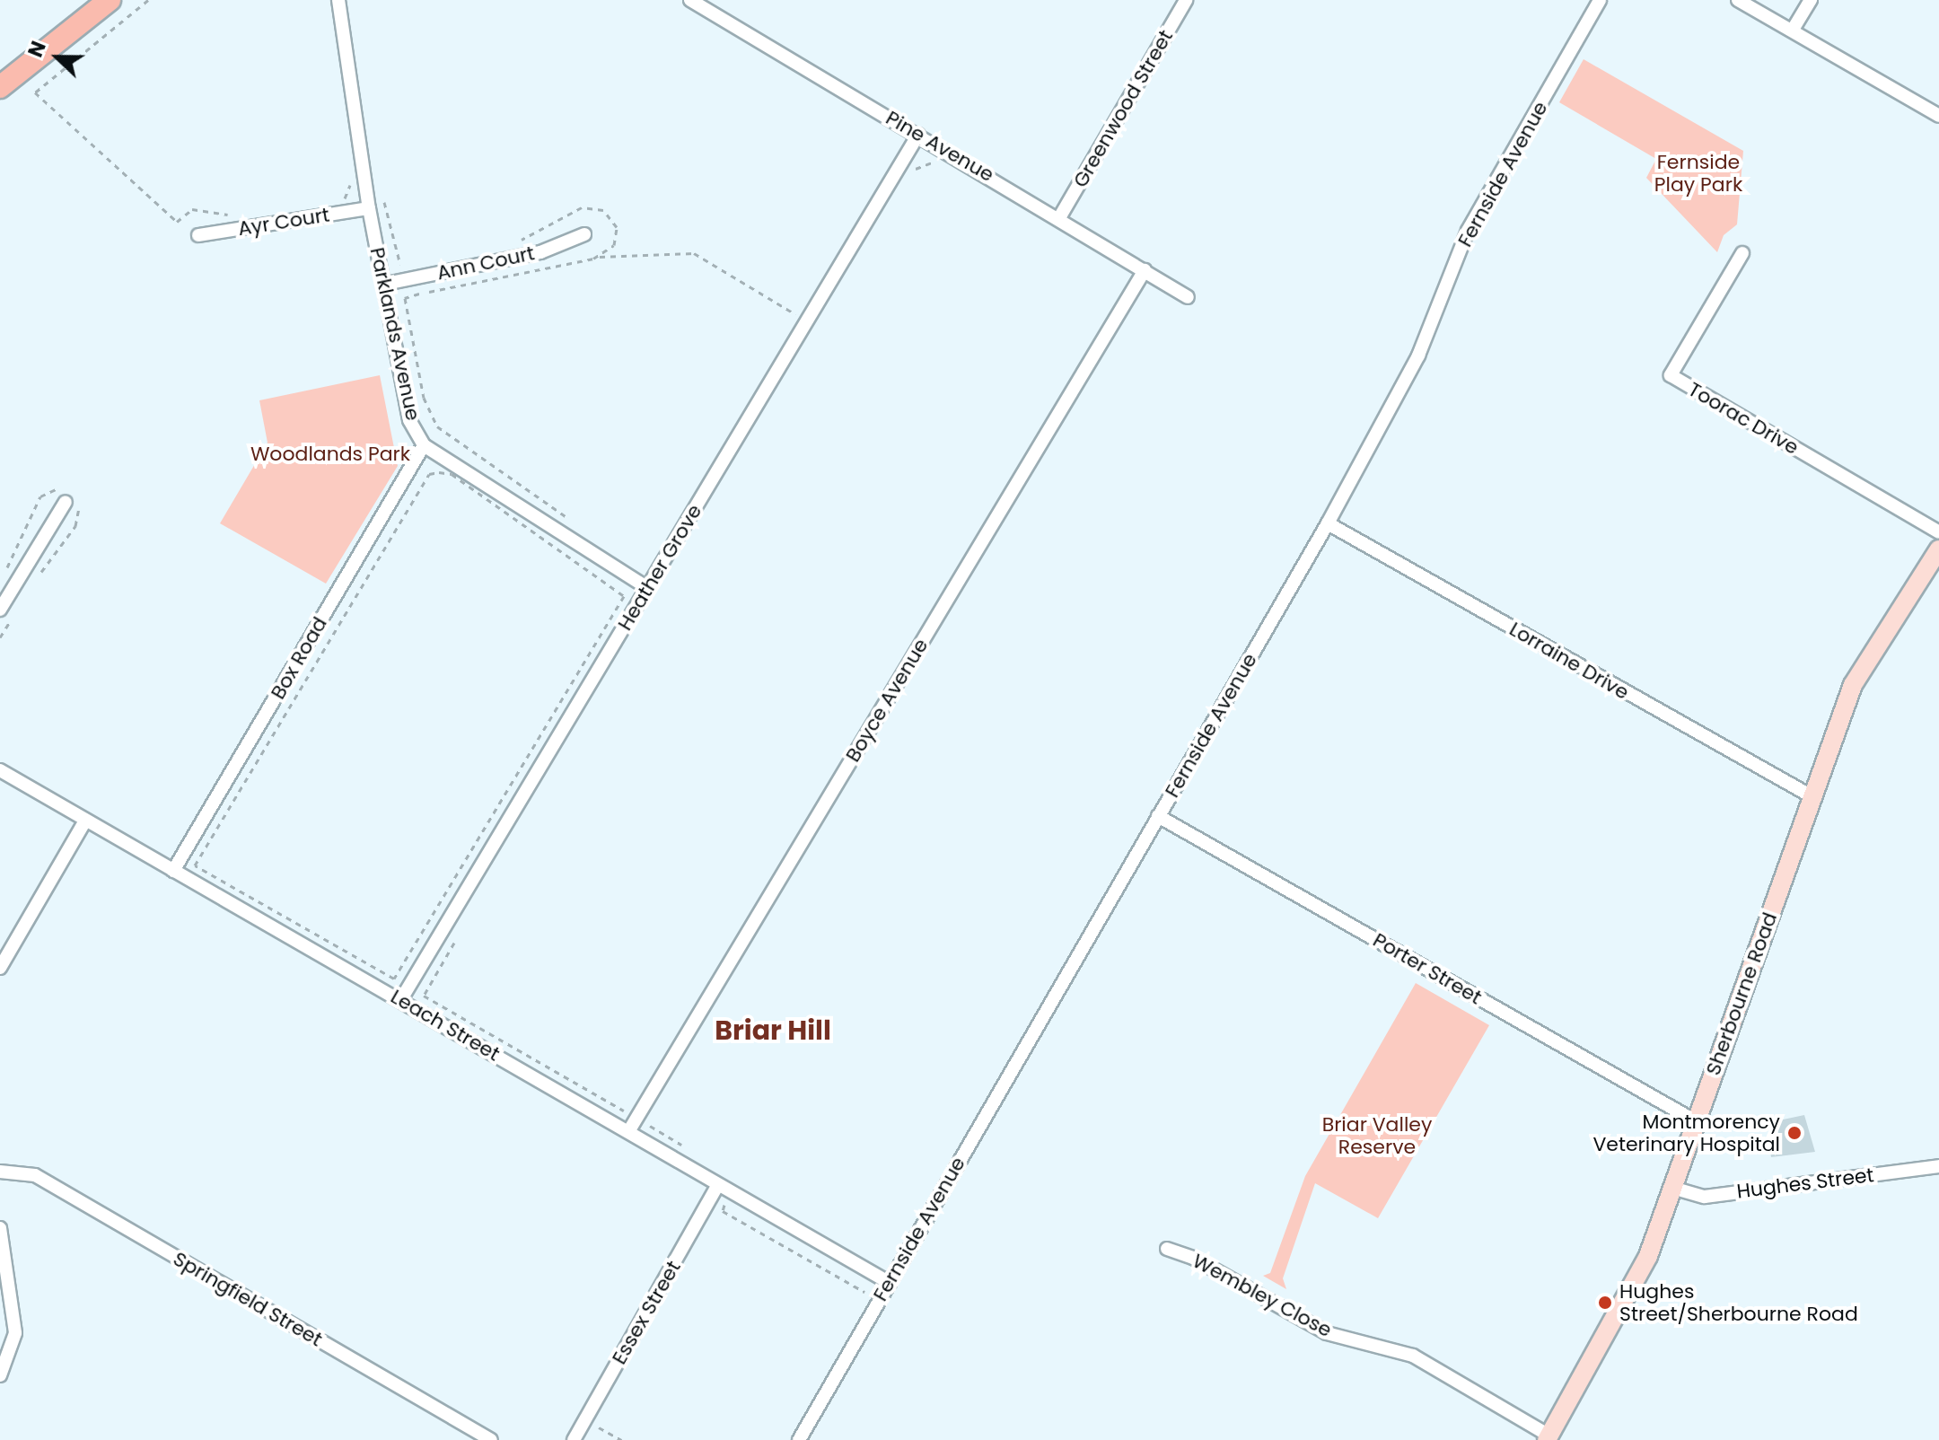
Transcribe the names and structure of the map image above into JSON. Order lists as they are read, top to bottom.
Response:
{
  "streets": {
    "main road": ["Sherbourne Road"],
    "street": [
      "Greenwood Street",
      "Pine Avenue",
      "Fernside Avenue",
      "Ayr Court",
      "Ann Court",
      "Parklands Avenue",
      "Toorac Drive",
      "Heather Grove",
      "Box Road",
      "Lorraine Drive",
      "Boyce Avenue",
      "Porter Street",
      "Leach Street",
      "Hughes Street",
      "Wembley Close",
      "Springfield Street",
      "Essex Street"
    ]
  },
  "crossings": [
    ["Greenwood Street", "Pine Avenue"],
    ["Pine Avenue", "Heather Grove"],
    ["Pine Avenue", "Boyce Avenue"],
    ["Fernside Avenue", "Lorraine Drive"],
    ["Fernside Avenue", "Porter Street"],
    ["Fernside Avenue", "Leach Street"],
    ["Ayr Court", "Parklands Avenue"],
    ["Ann Court", "Parklands Avenue"],
    ["Parklands Avenue", "Heather Grove"],
    ["Parklands Avenue", "Box Road"],
    ["Heather Grove", "Leach Street"],
    ["Box Road", "Leach Street"],
    ["Lorraine Drive", "Sherbourne Road"],
    ["Boyce Avenue", "Leach Street"],
    ["Porter Street", "Sherbourne Road"],
    ["Sherbourne Road", "Hughes Street"],
    ["Sherbourne Road", "Wembley Close"],
    ["Leach Street", "Essex Street"]
  ],
  "districts": ["Briar Hill"],
  "parks": ["Fernside Play Park", "Woodlands Park", "Briar Valley Reserve"],
  "places": ["Montmorency Veterinary Hospital", "Hughes Street/Sherbourne Road"],
  "north": "left"
}
